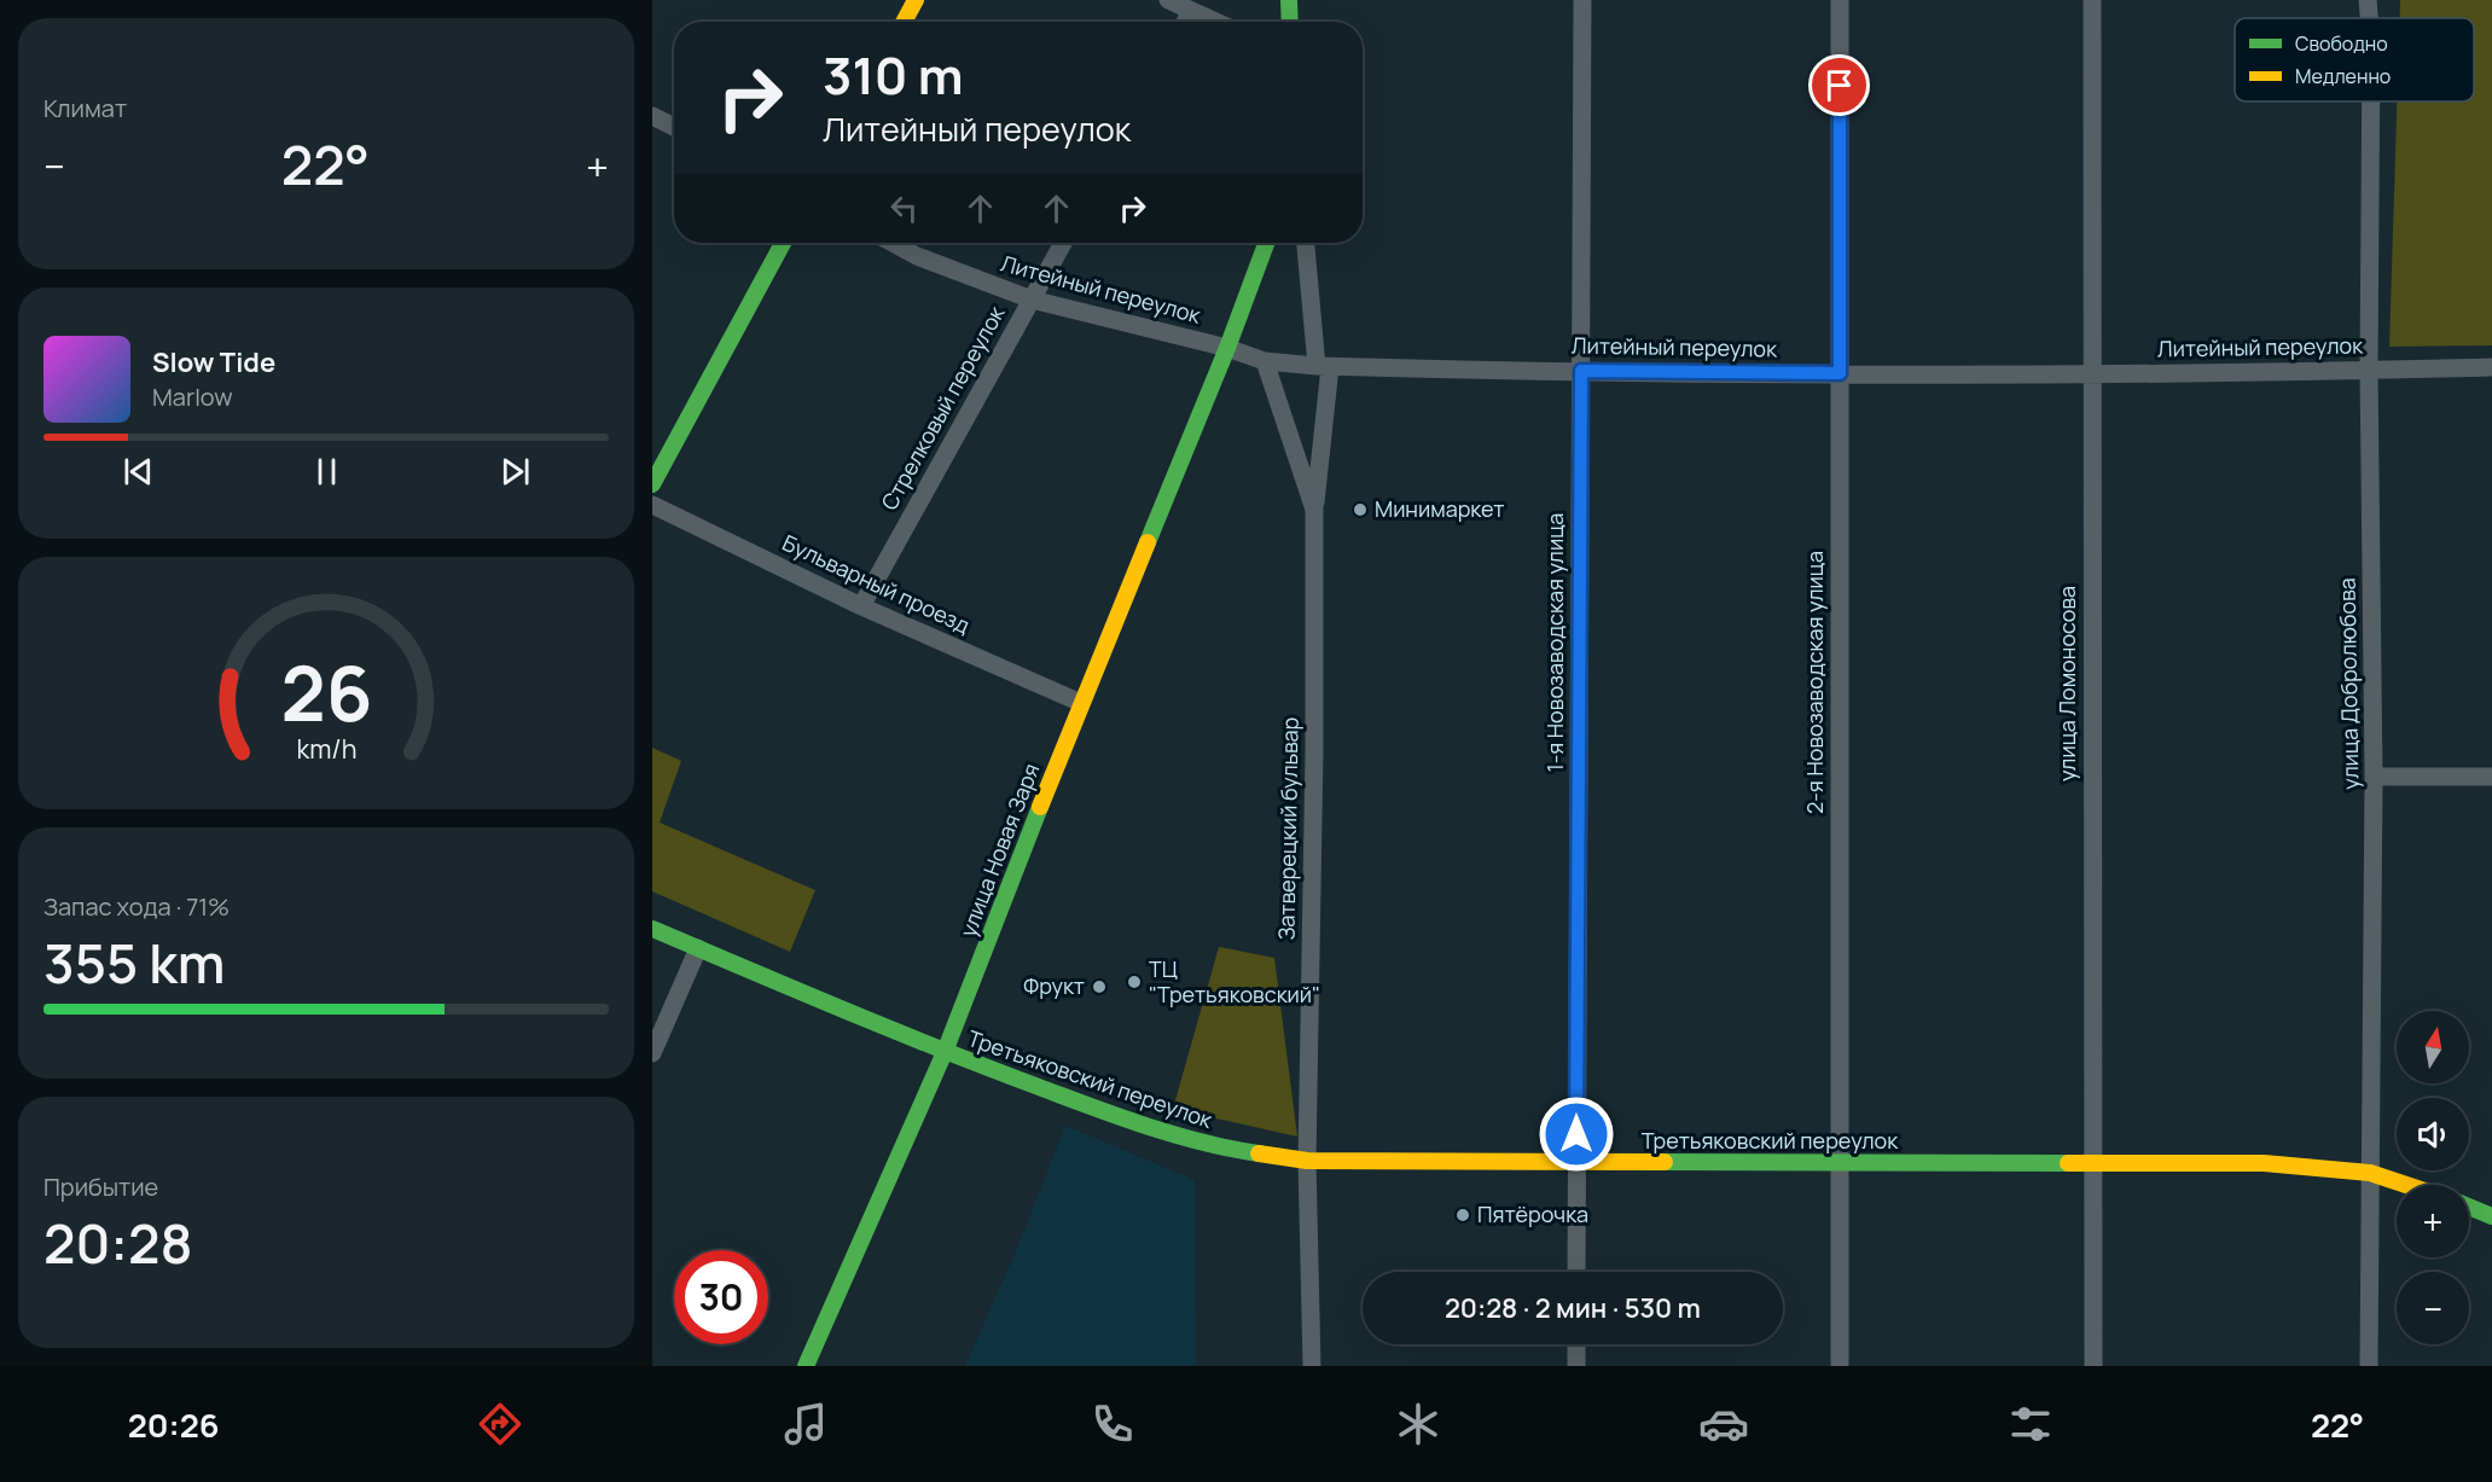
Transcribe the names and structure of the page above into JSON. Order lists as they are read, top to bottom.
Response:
{
  "streets": {
    "main road": ["улица Новая Заря", "Третьяковский переулок"],
    "street": [
      "Литейный переулок",
      "Стрелковый переулок",
      "Бульварный проезд",
      "1-я Новозаводская улица",
      "2-я Новозаводская улица",
      "улица Ломоносова",
      "улица Добролюбова",
      "Затверецкий бульвар"
    ]
  },
  "crossings": [
    ["Литейный переулок", "Стрелковый переулок"],
    ["Литейный переулок", "1-я Новозаводская улица"],
    ["Литейный переулок", "2-я Новозаводская улица"],
    ["Литейный переулок", "улица Ломоносова"],
    ["Литейный переулок", "улица Добролюбова"],
    ["Литейный переулок", "Затверецкий бульвар"],
    ["Литейный переулок", "улица Новая Заря"],
    ["Стрелковый переулок", "Бульварный проезд"],
    ["Бульварный проезд", "улица Новая Заря"],
    ["1-я Новозаводская улица", "Третьяковский переулок"],
    ["2-я Новозаводская улица", "Третьяковский переулок"],
    ["улица Ломоносова", "Третьяковский переулок"],
    ["улица Добролюбова", "Третьяковский переулок"],
    ["Затверецкий бульвар", "Третьяковский переулок"],
    ["улица Новая Заря", "Третьяковский переулок"]
  ],
  "places": [
    "Минимаркет",
    "ТЦ \"Третьяковский\"",
    "Фрукт",
    "Пятёрочка"
  ],
  "legend": ["Свободно", "Медленно"],
  "north": "top",
  "page": {
    "tile": [
      "Климат",
      ["Запас хода · 71%", "355 km"],
      ["Прибытие", "20:28"]
    ],
    "turn": ["310 m", "Литейный переулок"],
    "heat": ["−", "22°", "+"],
    "song": ["Slow Tide", "Marlow"],
    "map_buttons": ["+", "−"],
    "limit": "30",
    "trip": "20:28 · 2 мин · 530 m",
    "tabs": ["20:26", "22°"],
    "gauge": ["26", "km/h"]
  }
}
